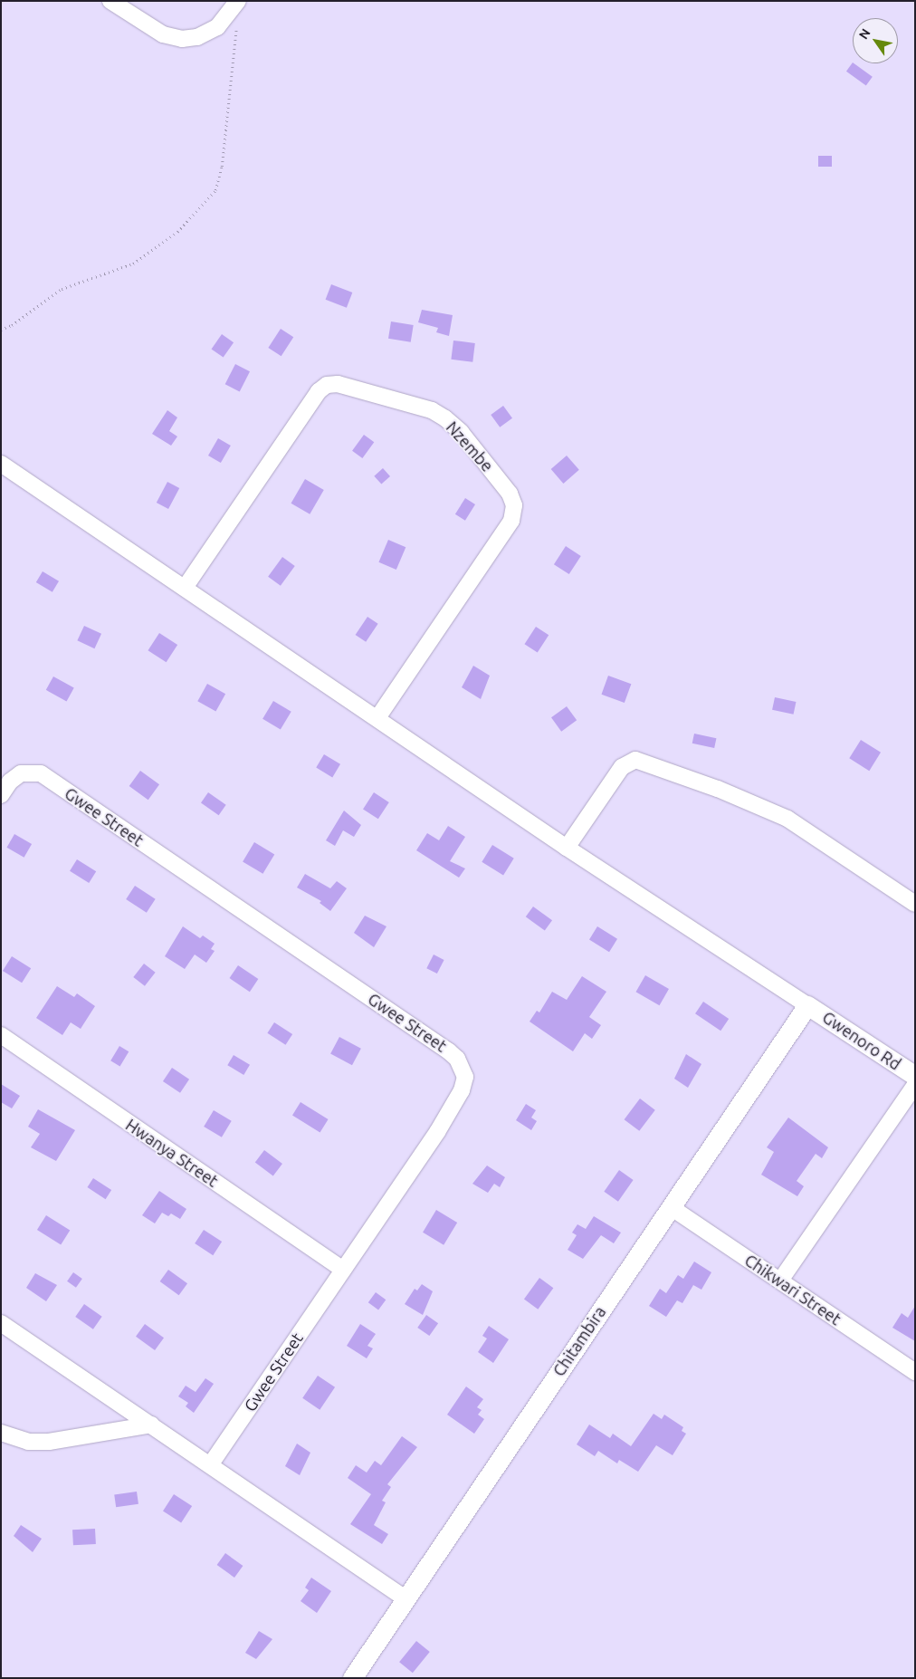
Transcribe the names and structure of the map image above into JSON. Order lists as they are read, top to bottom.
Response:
{
  "streets": {
    "street": [
      "Nzembe",
      "Gwee Street",
      "Gwenoro Rd",
      "Hwanya Street",
      "Chikwari Street",
      "Chitambira"
    ]
  },
  "crossings": [
    ["Gwee Street", "Hwanya Street"],
    ["Gwenoro Rd", "Chitambira"],
    ["Chikwari Street", "Chitambira"]
  ],
  "north": "top left"
}
